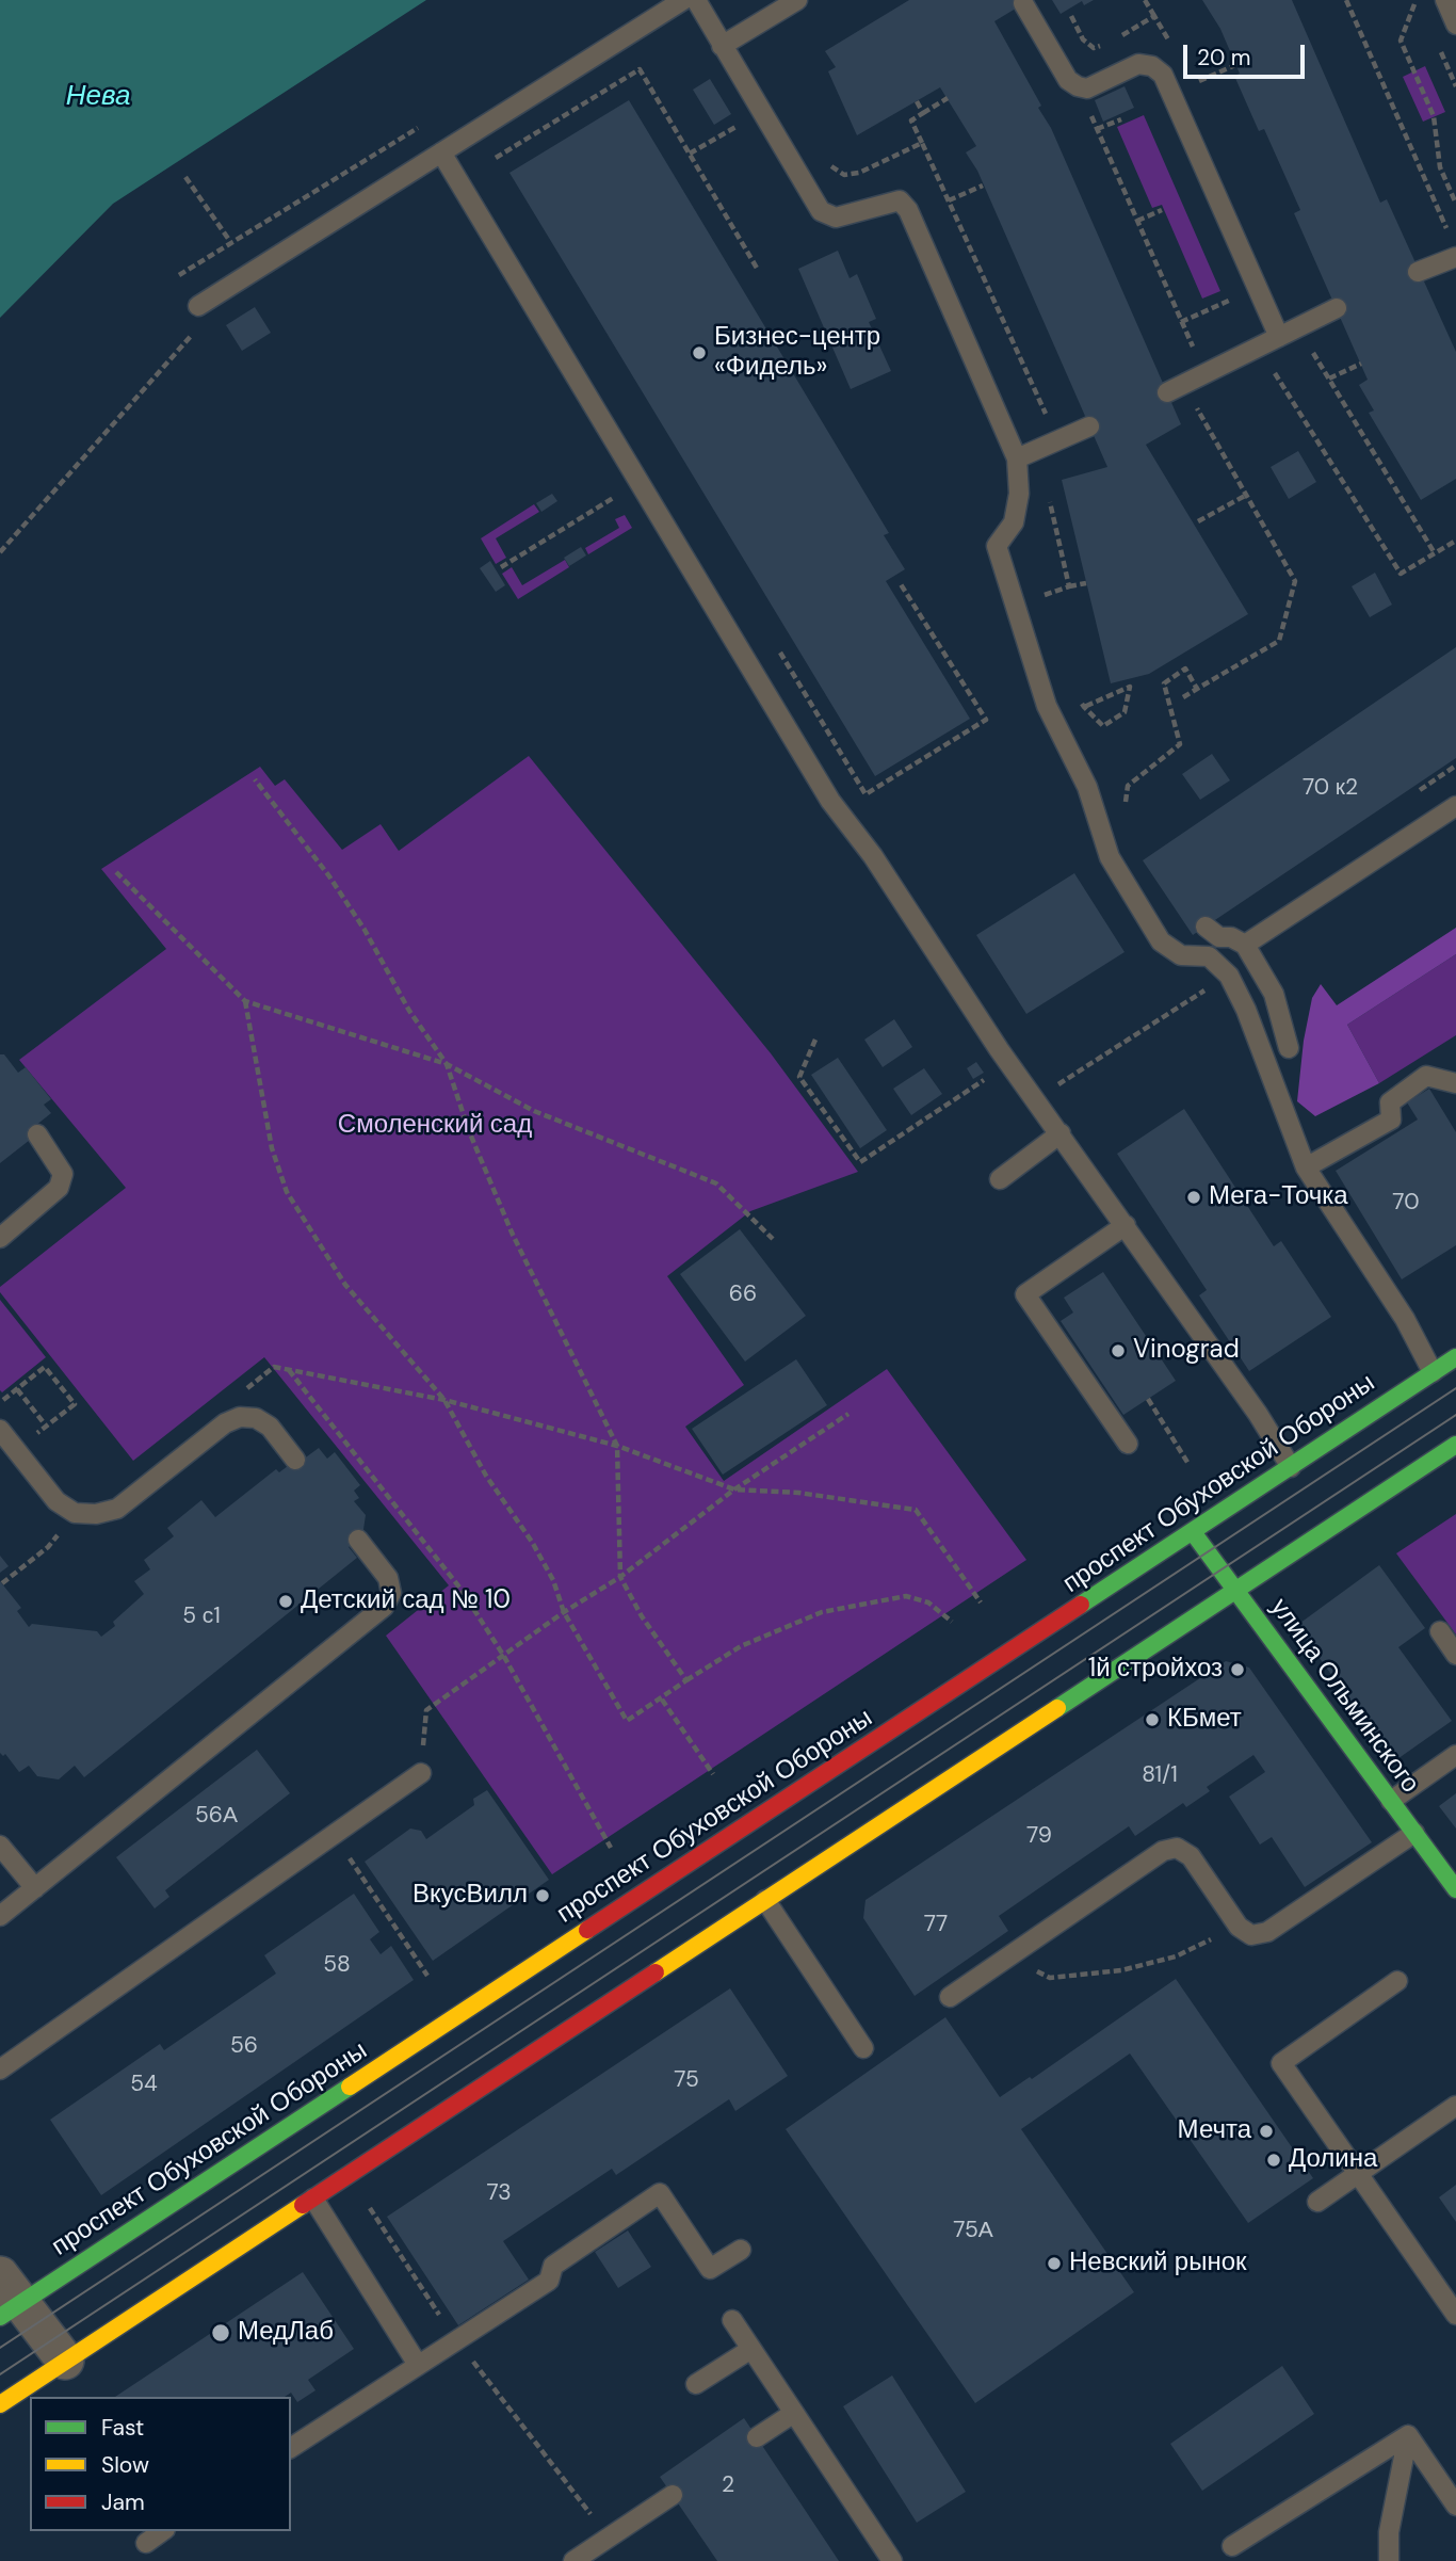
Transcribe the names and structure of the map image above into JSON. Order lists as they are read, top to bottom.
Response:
{
  "streets": {
    "main road": ["проспект Обуховской Обороны", "улица Ольминского"]
  },
  "crossings": [
    ["проспект Обуховской Обороны", "улица Ольминского"]
  ],
  "water": ["Нева"],
  "parks": ["Смоленский сад"],
  "places": [
    "Бизнес-центр «Фидель»",
    "Мега-Точка",
    "Vinograd",
    "Детский сад № 10",
    "1й стройхоз",
    "КБмет",
    "ВкусВилл",
    "Мечта",
    "Долина",
    "Невский рынок",
    "МедЛаб"
  ],
  "house_numbers": [
    "70 к2",
    "70",
    "66",
    "5 с1",
    "81/1",
    "56А",
    "79",
    "77",
    "58",
    "56",
    "75",
    "54",
    "73",
    "75А",
    "2"
  ],
  "legend": ["Fast", "Slow", "Jam"],
  "scale_bar": "20 m"
}
